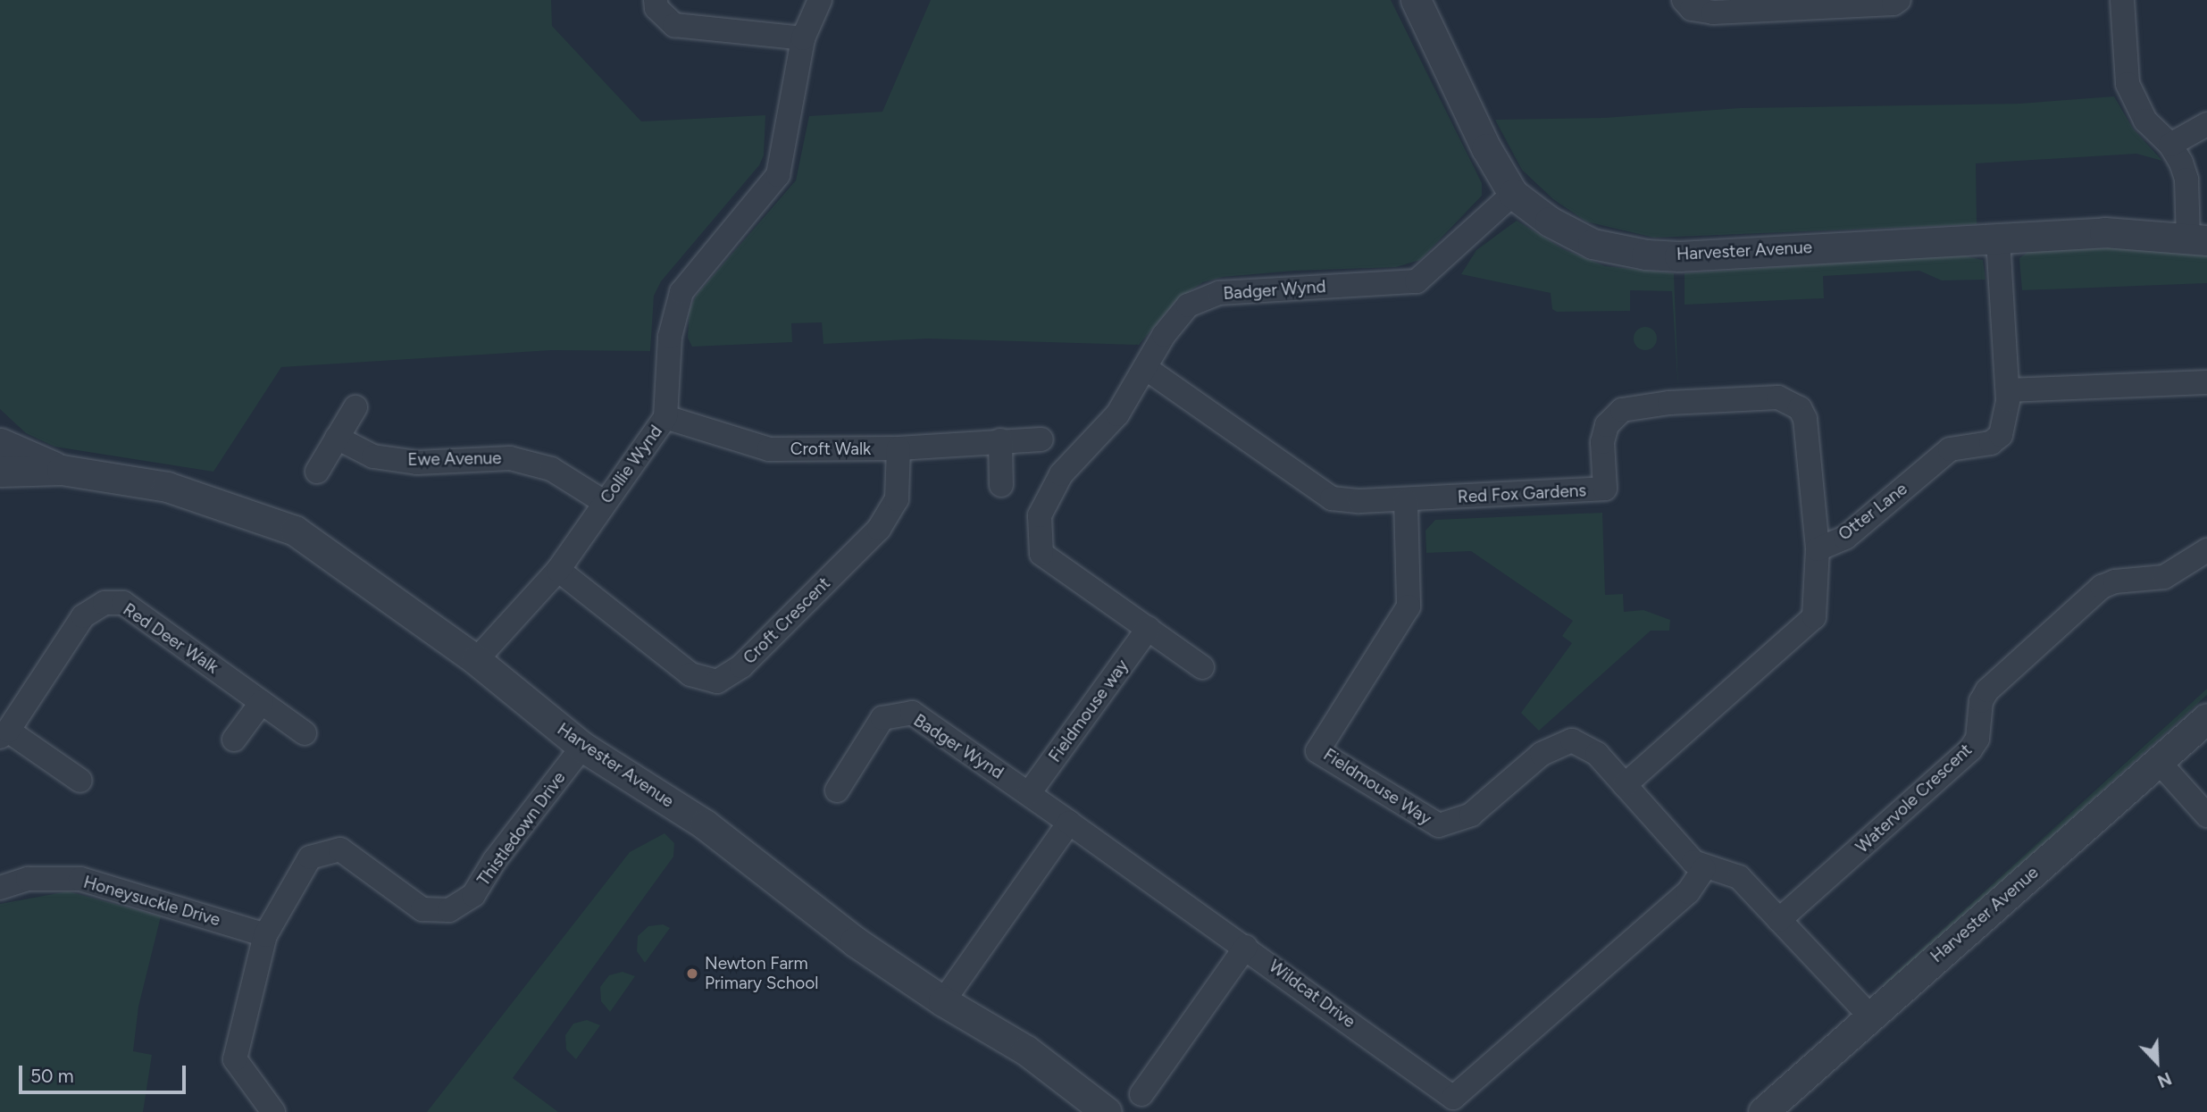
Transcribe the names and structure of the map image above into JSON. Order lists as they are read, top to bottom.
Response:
{
  "streets": {
    "street": [
      "Harvester Avenue",
      "Badger Wynd",
      "Croft Walk",
      "Ewe Avenue",
      "Collie Wynd",
      "Red Fox Gardens",
      "Otter Lane",
      "Croft Crescent",
      "Red Deer Walk",
      "Fieldmouse way",
      "Fieldmouse Way",
      "Watervole Crescent",
      "Thistledown Drive",
      "Honeysuckle Drive",
      "Wildcat Drive"
    ]
  },
  "crossings": [
    ["Harvester Avenue", "Badger Wynd"],
    ["Harvester Avenue", "Collie Wynd"],
    ["Harvester Avenue", "Otter Lane"],
    ["Harvester Avenue", "Thistledown Drive"],
    ["Badger Wynd", "Red Fox Gardens"],
    ["Badger Wynd", "Fieldmouse way"],
    ["Badger Wynd", "Wildcat Drive"],
    ["Croft Walk", "Collie Wynd"],
    ["Croft Walk", "Croft Crescent"],
    ["Ewe Avenue", "Collie Wynd"],
    ["Collie Wynd", "Croft Crescent"],
    ["Red Fox Gardens", "Otter Lane"],
    ["Red Fox Gardens", "Fieldmouse Way"],
    ["Fieldmouse Way", "Wildcat Drive"],
    ["Thistledown Drive", "Honeysuckle Drive"]
  ],
  "places": ["Newton Farm Primary School"],
  "scale_bar": "50 m",
  "north": "bottom right"
}
